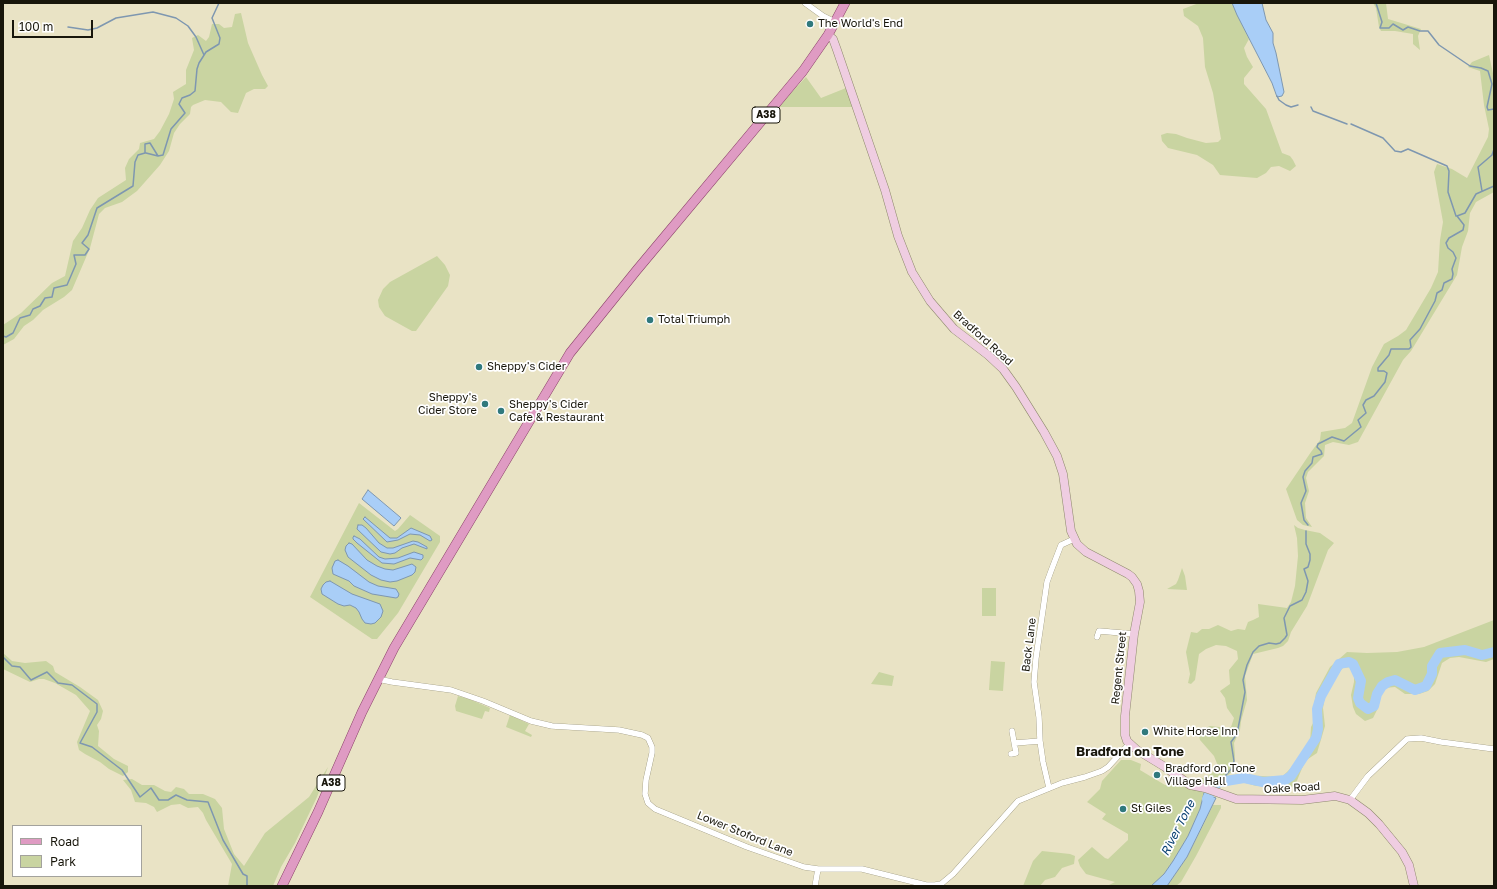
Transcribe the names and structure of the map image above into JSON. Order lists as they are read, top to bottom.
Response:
{
  "streets": {
    "main road": ["A38"],
    "street": [
      "Bradford Road",
      "Back Lane",
      "Regent Street",
      "Oake Road",
      "Lower Stoford Lane"
    ]
  },
  "crossings": [
    ["A38", "Bradford Road"],
    ["A38", "Lower Stoford Lane"],
    ["Bradford Road", "Back Lane"],
    ["Bradford Road", "Regent Street"],
    ["Back Lane", "Regent Street"],
    ["Back Lane", "Lower Stoford Lane"],
    ["Regent Street", "Oake Road"],
    ["Regent Street", "Lower Stoford Lane"],
    ["Oake Road", "Lower Stoford Lane"]
  ],
  "districts": ["Bradford on Tone"],
  "water": ["River Tone"],
  "places": [
    "The World's End",
    "Total Triumph",
    "Sheppy's Cider",
    "Sheppy's Cider Store",
    "Sheppy's Cider Cafe & Restaurant",
    "White Horse Inn",
    "Bradford on Tone Village Hall",
    "St Giles"
  ],
  "legend": ["Road", "Park"],
  "scale_bar": "100 m"
}
